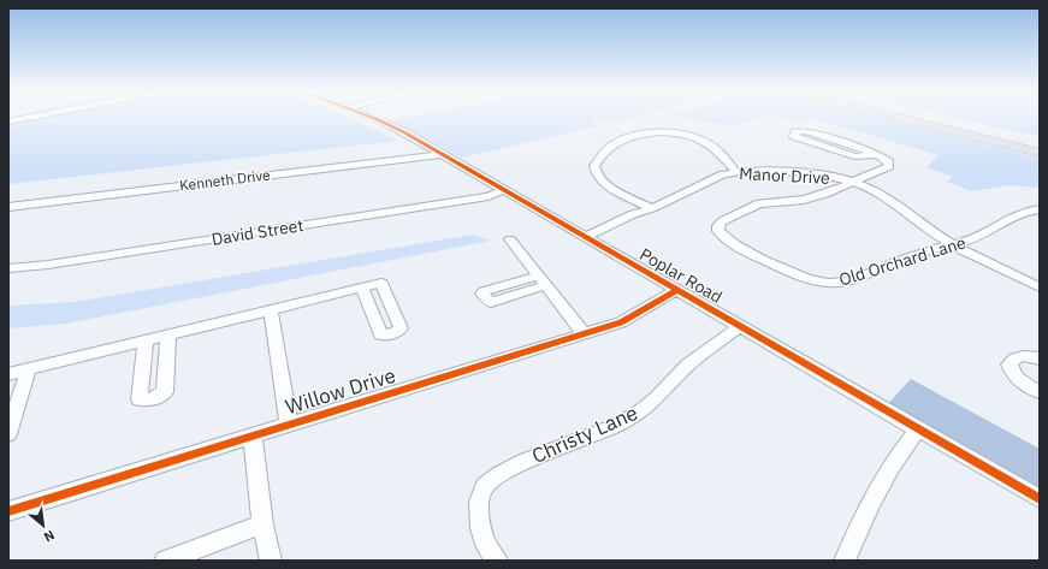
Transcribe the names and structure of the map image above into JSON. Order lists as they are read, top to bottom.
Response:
{
  "streets": {
    "street": [
      "Manor Drive",
      "Kenneth Drive",
      "David Street",
      "Old Orchard Lane",
      "Poplar Road",
      "Willow Drive",
      "Christy Lane"
    ]
  },
  "crossings": [
    ["Manor Drive", "Old Orchard Lane"],
    ["Manor Drive", "Poplar Road"],
    ["Kenneth Drive", "Poplar Road"],
    ["David Street", "Poplar Road"],
    ["Poplar Road", "Willow Drive"],
    ["Poplar Road", "Christy Lane"]
  ],
  "north": "bottom right"
}
